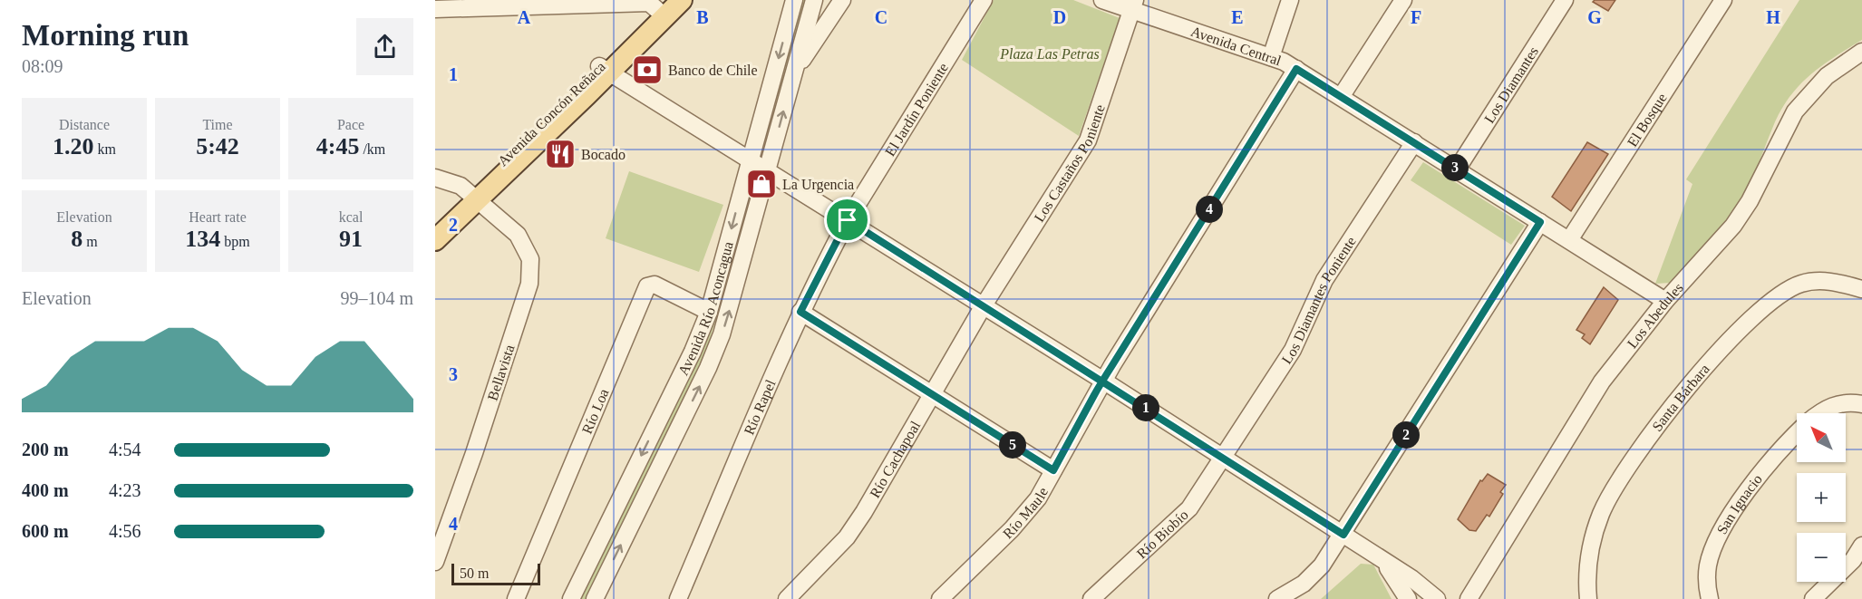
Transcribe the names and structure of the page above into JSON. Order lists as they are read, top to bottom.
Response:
{
  "streets": {
    "main road": ["Avenida Concón Reñaca"],
    "street": [
      "Avenida Central",
      "Los Diamantes",
      "El Jardín Poniente",
      "El Bosque",
      "Los Castaños Poniente",
      "Los Diamantes Poniente",
      "Avenida Río Aconcagua",
      "Los Abedules",
      "Bellavista",
      "Santa Bárbara",
      "Río Rapel",
      "Río Loa",
      "Río Cachapoal",
      "San Ignacio",
      "Río Maule",
      "Río Biobío"
    ]
  },
  "crossings": [
    ["Avenida Central", "Los Diamantes"],
    ["Avenida Central", "El Bosque"],
    ["Avenida Central", "Los Castaños Poniente"],
    ["Avenida Central", "Los Diamantes Poniente"],
    ["Avenida Central", "Los Abedules"],
    ["Avenida Central", "Río Maule"],
    ["El Jardín Poniente", "Río Rapel"],
    ["Avenida Concón Reñaca", "Bellavista"],
    ["Los Castaños Poniente", "Río Cachapoal"],
    ["Los Diamantes Poniente", "Río Biobío"],
    ["Avenida Río Aconcagua", "Río Loa"]
  ],
  "parks": ["Plaza Las Petras"],
  "places": {
    "bank": ["Banco de Chile"],
    "restaurant": ["Bocado"],
    "shop": ["La Urgencia"]
  },
  "scale_bar": "50 m",
  "north": "top left",
  "page": {
    "heading": ["Morning run", "08:09"],
    "stats": [
      ["Distance", "1.20 km"],
      ["Time", "5:42"],
      ["Pace", "4:45 /km"],
      ["Elevation", "8 m"],
      ["Heart rate", "134 bpm"],
      ["kcal", "91"]
    ],
    "pins": [
      "3",
      "4",
      "1",
      "2",
      "5"
    ],
    "chart": ["Elevation", "99–104 m"],
    "map_buttons": ["+", "−"],
    "list": [
      {
        "name": "200 m",
        "note": "4:54"
      },
      {
        "name": "400 m",
        "note": "4:23"
      },
      {
        "name": "600 m",
        "note": "4:56"
      }
    ],
    "scale": "50 m"
  },
  "grid": {
    "columns": [
      "A",
      "B",
      "C",
      "D",
      "E",
      "F",
      "G",
      "H"
    ],
    "rows": [
      "1",
      "2",
      "3",
      "4"
    ]
  }
}
